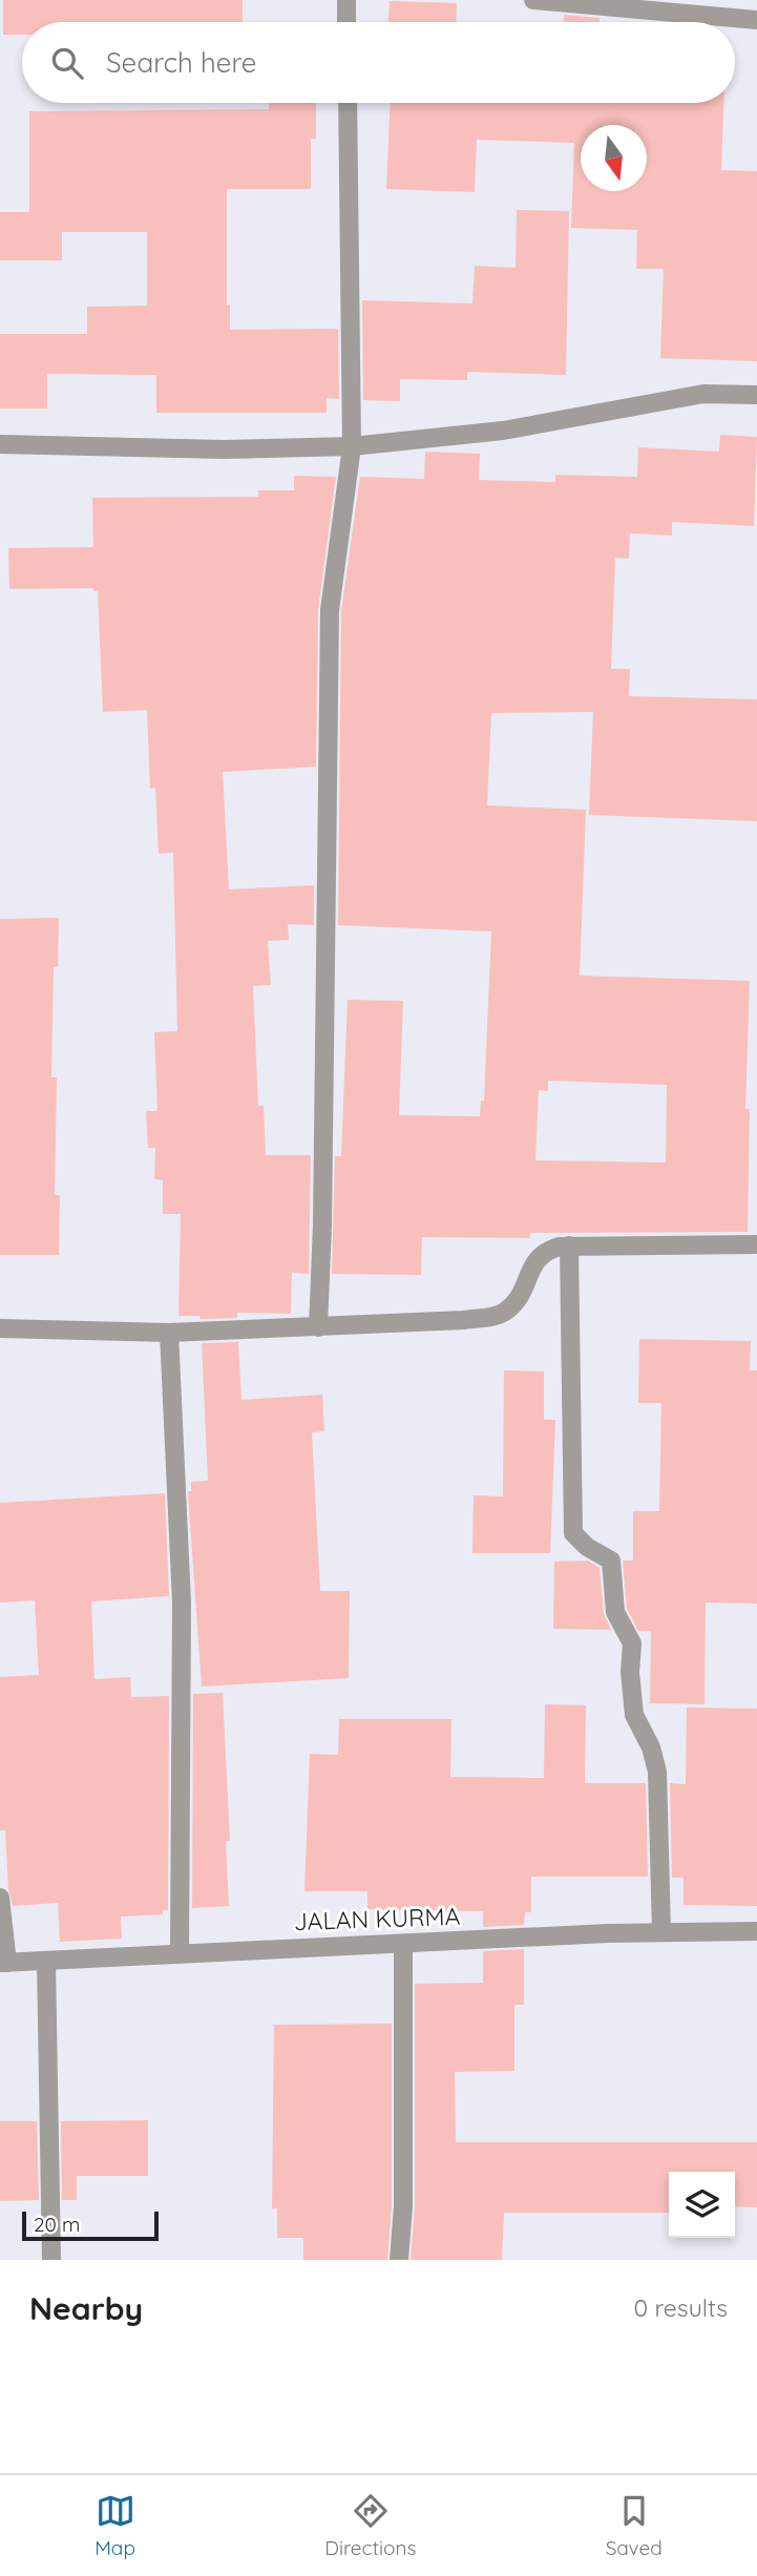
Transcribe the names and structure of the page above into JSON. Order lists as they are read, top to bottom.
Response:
{
  "streets": {
    "street": ["JALAN KURMA"]
  },
  "scale_bar": "20 m",
  "north": "bottom",
  "page": {
    "search": "Search here",
    "scale": "20 m",
    "heading": ["Nearby", "0 results"],
    "nav": ["Map", "Directions", "Saved"]
  }
}
